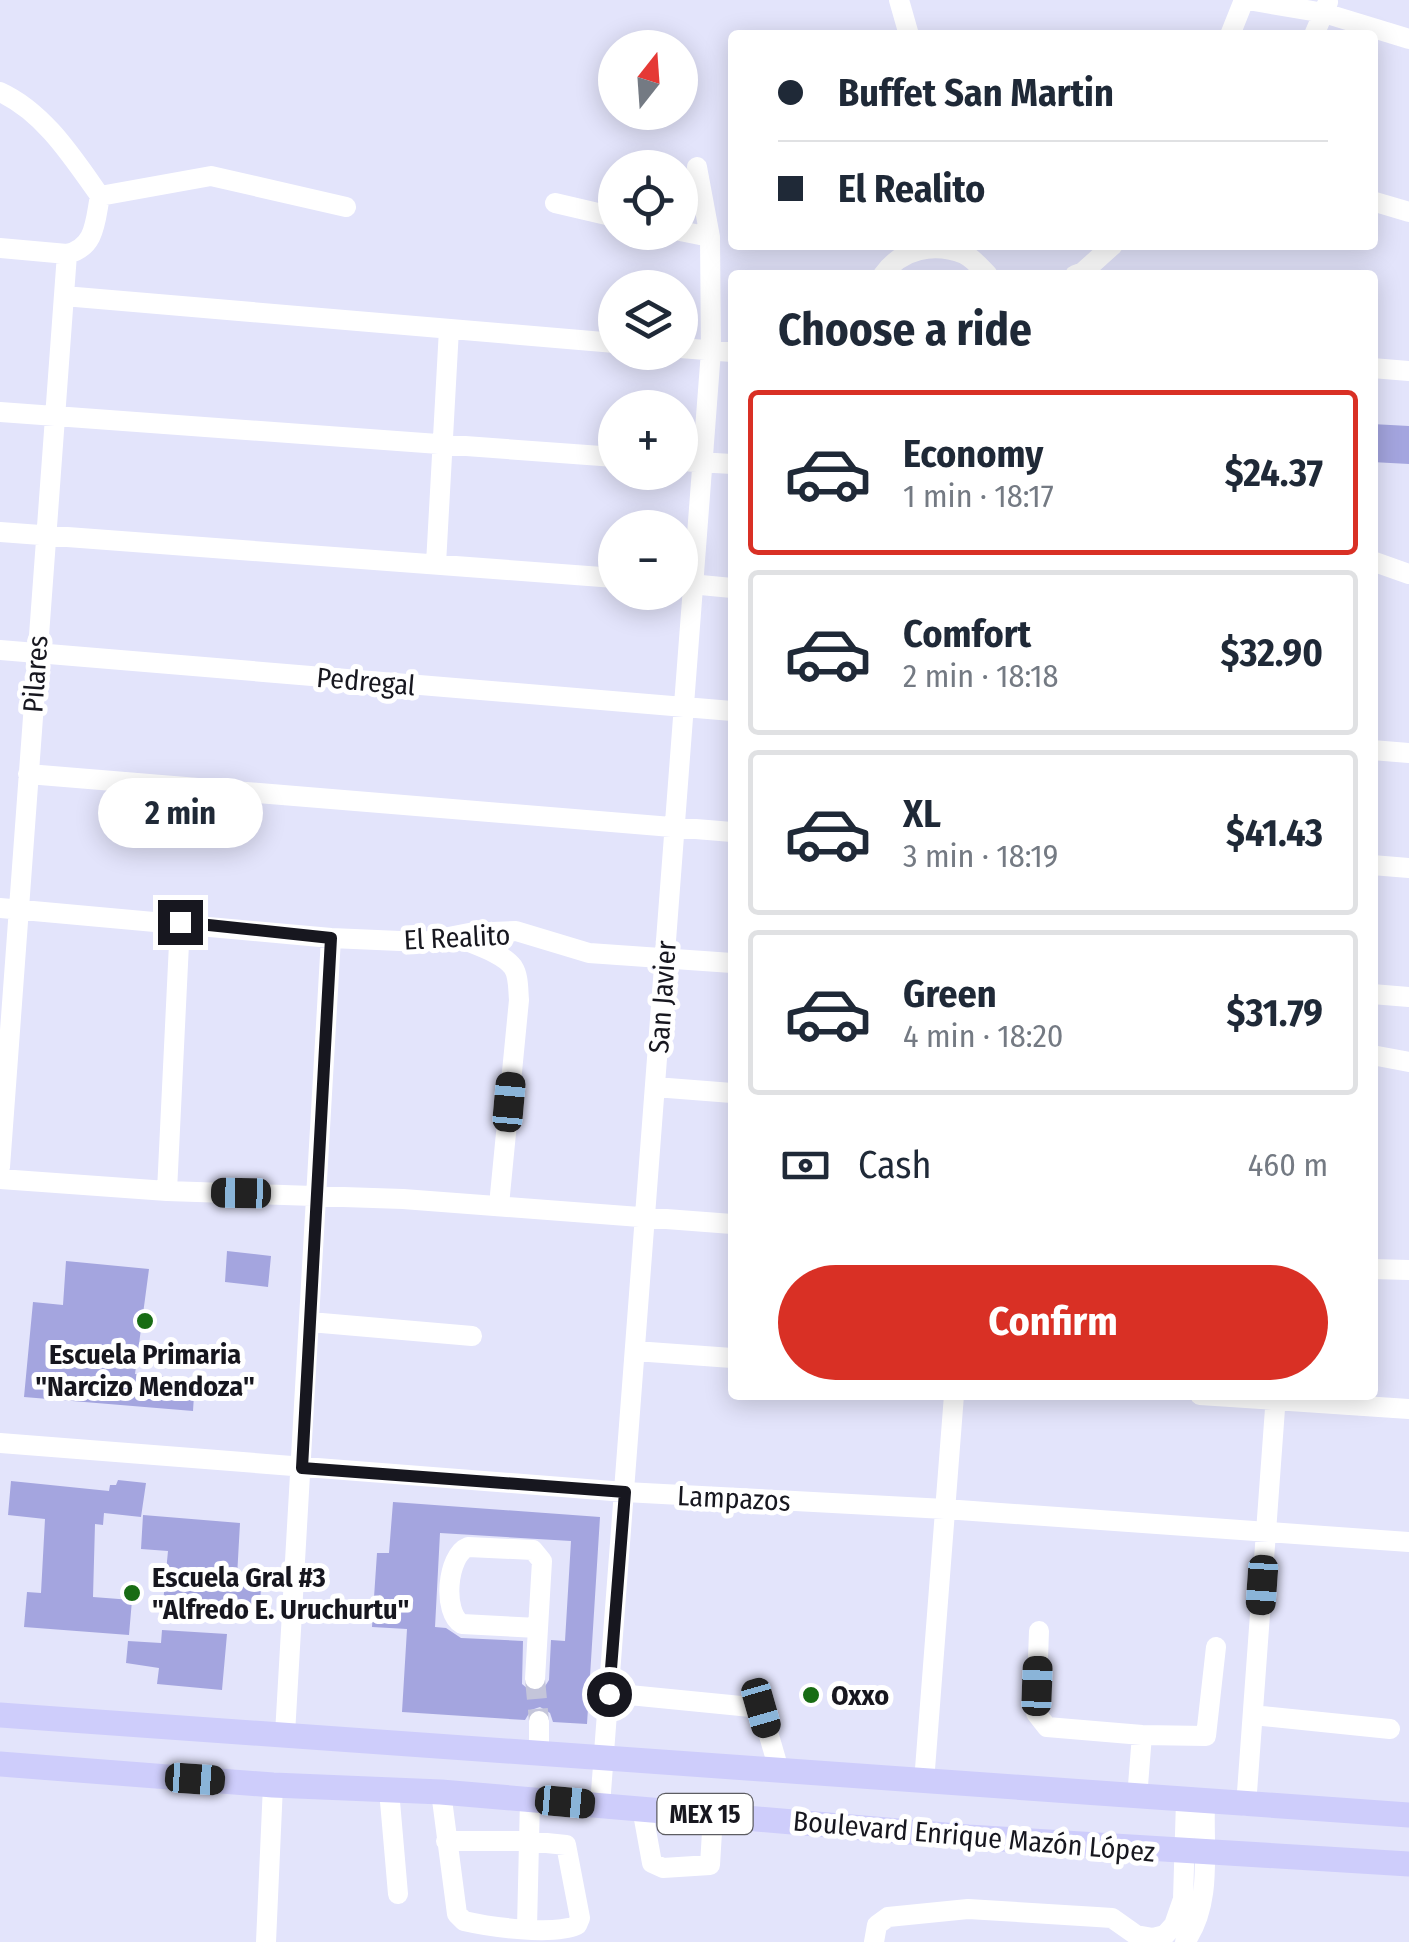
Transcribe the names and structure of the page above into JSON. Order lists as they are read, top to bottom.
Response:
{
  "streets": {
    "main road": ["MEX 15", "Boulevard Enrique Mazón López"],
    "street": [
      "Pilares",
      "Pedregal",
      "El Realito",
      "San Javier",
      "Lampazos"
    ]
  },
  "crossings": [
    ["Pilares", "Pedregal"],
    ["Pilares", "El Realito"],
    ["Pedregal", "San Javier"],
    ["El Realito", "San Javier"],
    ["San Javier", "Lampazos"],
    ["San Javier", "Boulevard Enrique Mazón López"]
  ],
  "places": ["Escuela Primaria \"Narcizo Mendoza\"", "Escuela Gral #3 \"Alfredo E. Uruchurtu\"", "Oxxo"],
  "north": "top",
  "page": {
    "map_buttons": ["+", "−"],
    "banner": ["Buffet San Martin", "El Realito"],
    "heading": "Choose a ride",
    "list": [
      {
        "name": "Economy",
        "note": "1 min · 18:17",
        "value": "$24.37"
      },
      {
        "name": "Comfort",
        "note": "2 min · 18:18",
        "value": "$32.90"
      },
      {
        "name": "XL",
        "note": "3 min · 18:19",
        "value": "$41.43"
      },
      {
        "name": "Green",
        "note": "4 min · 18:20",
        "value": "$31.79"
      }
    ],
    "bubble": "2 min",
    "pay": ["Cash", "460 m"],
    "buttons": "Confirm"
  }
}
